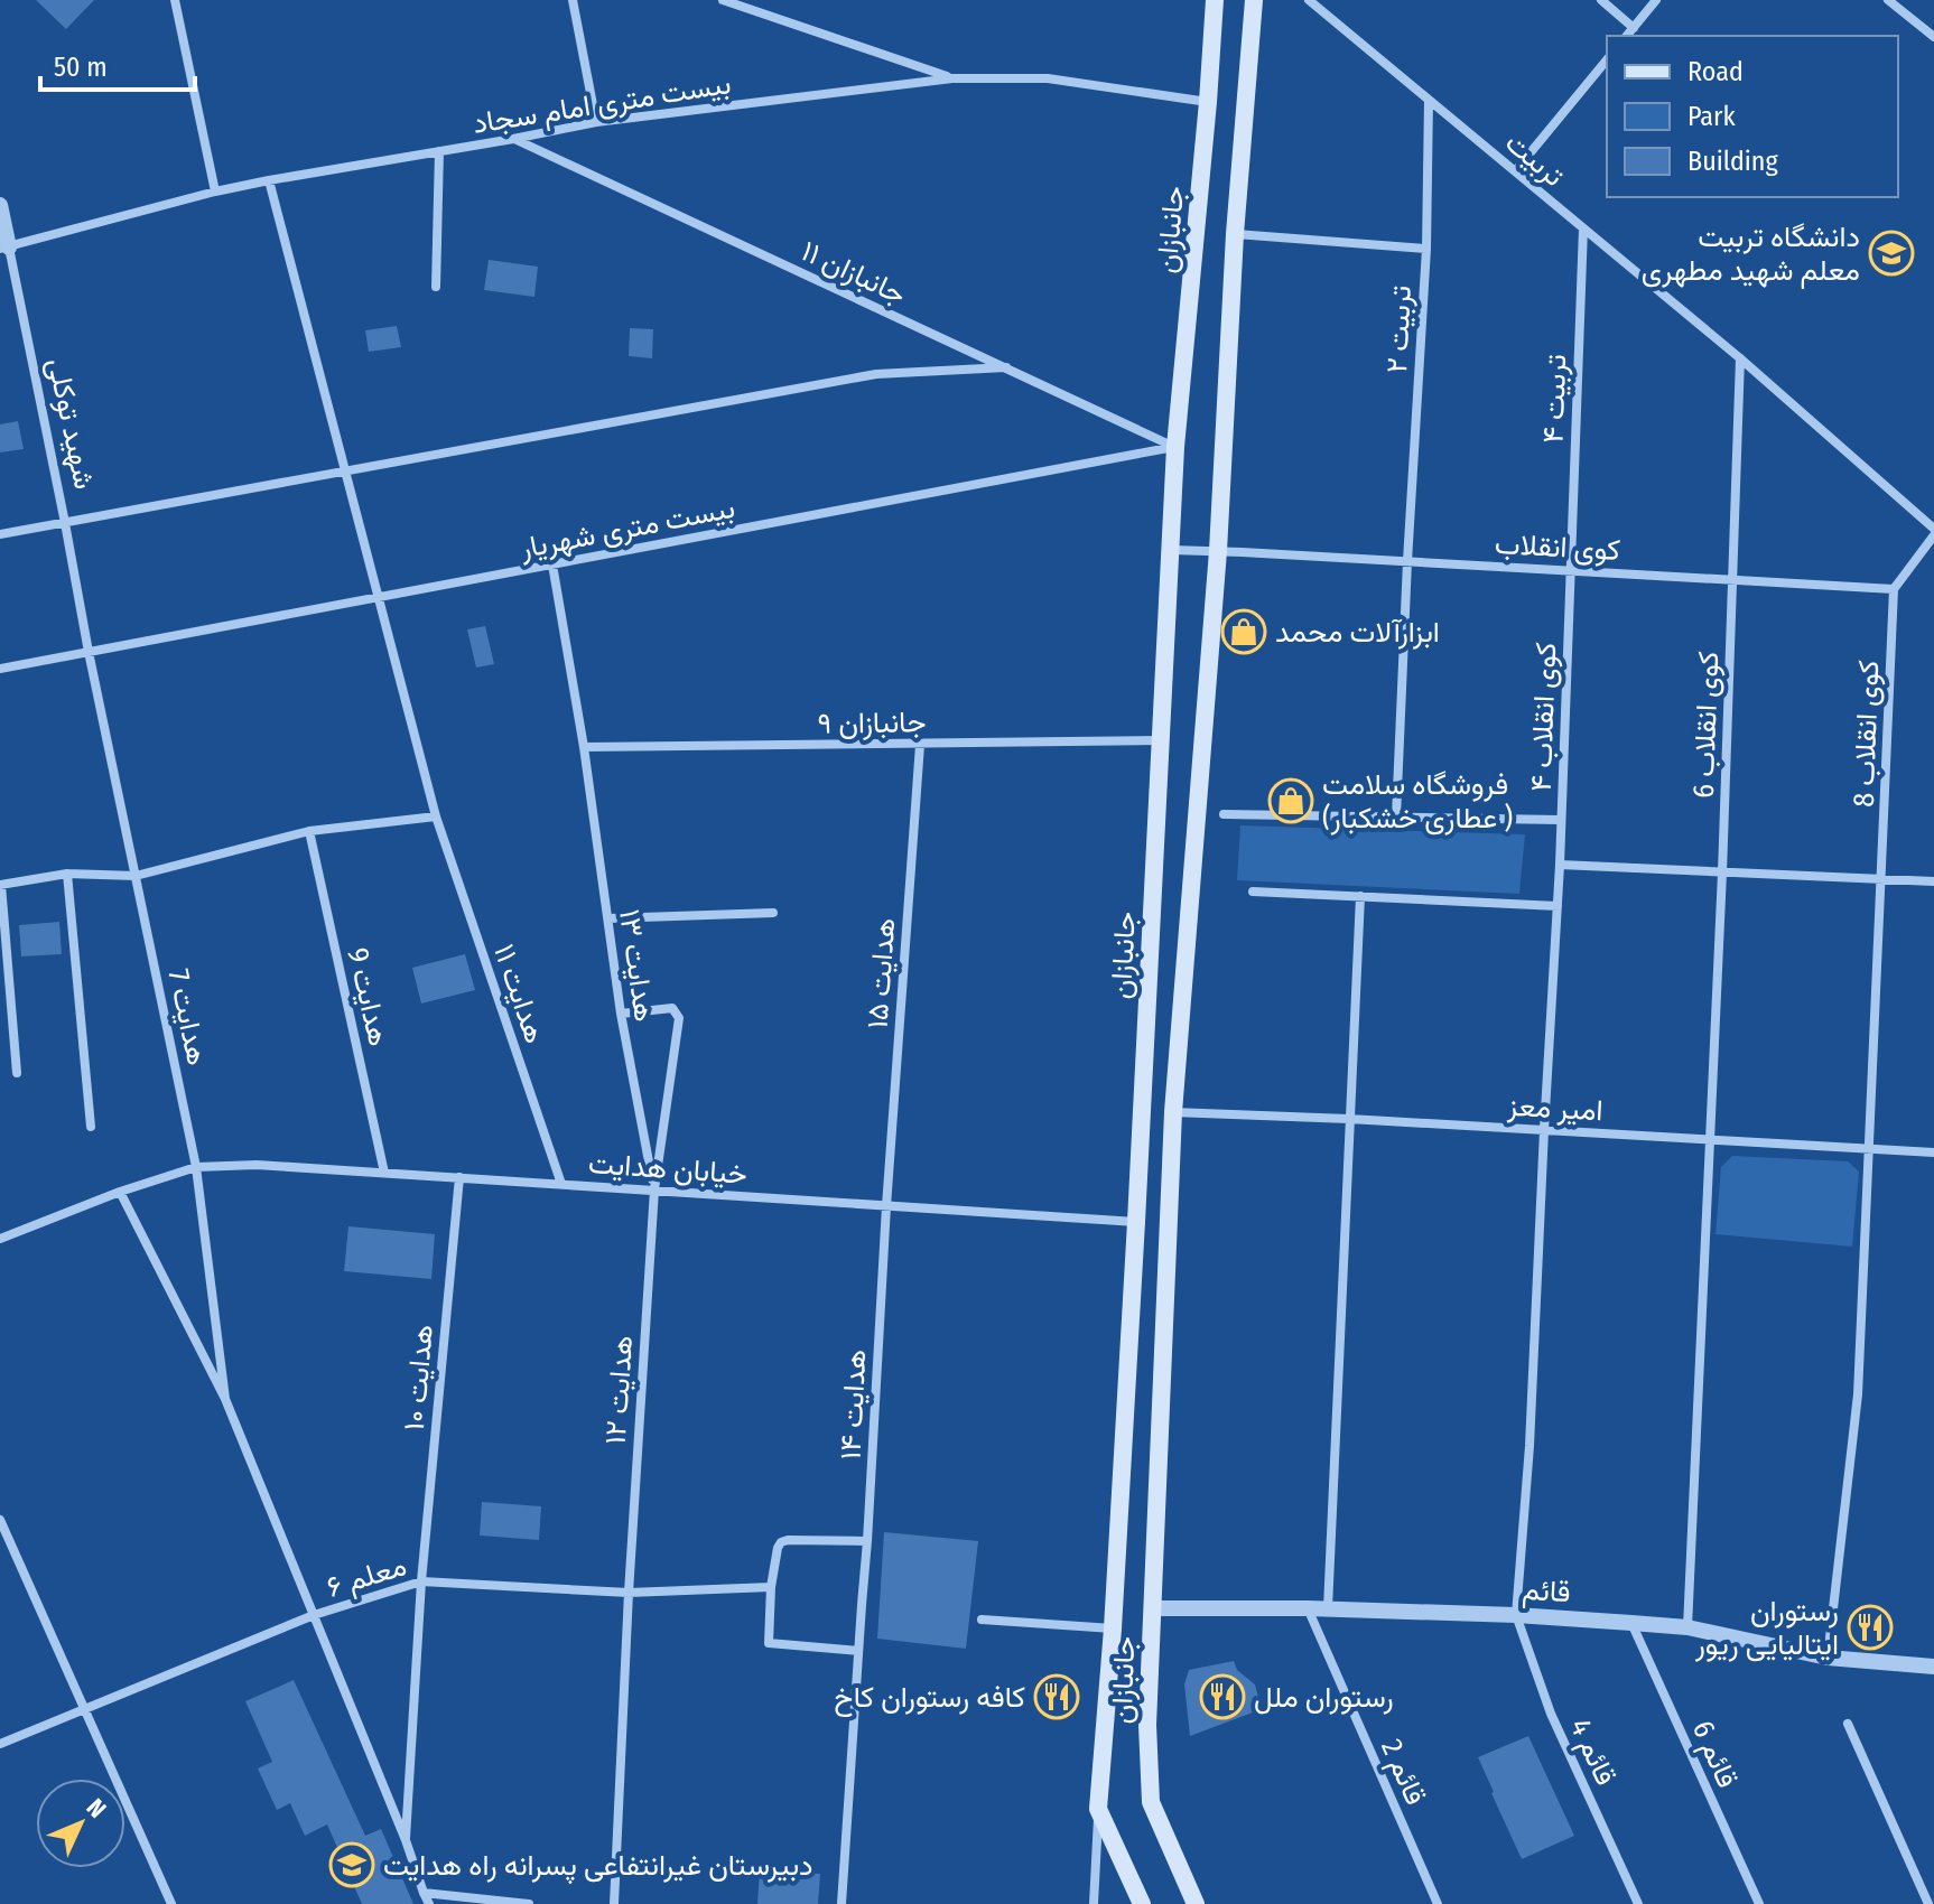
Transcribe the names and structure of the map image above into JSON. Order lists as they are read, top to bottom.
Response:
{
  "streets": {
    "main road": ["جانبازان"],
    "street": [
      "بیست متری امام سجاد",
      "تربیت",
      "جانبازان ۱۱",
      "تربیت ۲",
      "تربیت ۴",
      "شهید توکلی",
      "بیست متری شهریار",
      "کوی انقلاب",
      "کوی انقلاب ۴",
      "جانبازان ۹",
      "کوی انقلاب 6",
      "کوی انقلاب 8",
      "هدایت ۱۳",
      "هدایت ۱۵",
      "هدایت ۱۱",
      "هدایت 9",
      "هدایت 7",
      "امیر معز",
      "خیابان هدایت",
      "هدایت ۱۰",
      "هدایت ۱۲",
      "هدایت ۱۴",
      "معلم ۶",
      "قائم",
      "قائم 4",
      "قائم 6",
      "قائم 2"
    ]
  },
  "crossings": [
    ["بیست متری امام سجاد", "جانبازان"],
    ["بیست متری امام سجاد", "جانبازان ۱۱"],
    ["بیست متری امام سجاد", "شهید توکلی"],
    ["بیست متری امام سجاد", "هدایت ۱۱"],
    ["تربیت", "تربیت ۲"],
    ["تربیت", "تربیت ۴"],
    ["تربیت", "کوی انقلاب 6"],
    ["جانبازان", "جانبازان ۱۱"],
    ["جانبازان", "بیست متری شهریار"],
    ["جانبازان", "کوی انقلاب"],
    ["جانبازان", "جانبازان ۹"],
    ["جانبازان", "امیر معز"],
    ["جانبازان", "خیابان هدایت"],
    ["جانبازان", "قائم"],
    ["جانبازان ۱۱", "بیست متری شهریار"],
    ["تربیت ۲", "کوی انقلاب"],
    ["تربیت ۴", "کوی انقلاب"],
    ["تربیت ۴", "کوی انقلاب ۴"],
    ["شهید توکلی", "بیست متری شهریار"],
    ["شهید توکلی", "هدایت 7"],
    ["بیست متری شهریار", "هدایت ۱۳"],
    ["بیست متری شهریار", "هدایت ۱۱"],
    ["کوی انقلاب", "کوی انقلاب ۴"],
    ["کوی انقلاب", "کوی انقلاب 6"],
    ["کوی انقلاب", "کوی انقلاب 8"],
    ["کوی انقلاب ۴", "امیر معز"],
    ["کوی انقلاب ۴", "قائم"],
    ["کوی انقلاب ۴", "قائم 4"],
    ["جانبازان ۹", "هدایت ۱۳"],
    ["جانبازان ۹", "هدایت ۱۵"],
    ["کوی انقلاب 6", "امیر معز"],
    ["کوی انقلاب 6", "قائم"],
    ["کوی انقلاب 8", "امیر معز"],
    ["کوی انقلاب 8", "قائم"],
    ["هدایت ۱۳", "خیابان هدایت"],
    ["هدایت ۱۳", "هدایت ۱۲"],
    ["هدایت ۱۵", "خیابان هدایت"],
    ["هدایت ۱۵", "هدایت ۱۴"],
    ["هدایت ۱۱", "خیابان هدایت"],
    ["هدایت 9", "خیابان هدایت"],
    ["هدایت 7", "خیابان هدایت"],
    ["خیابان هدایت", "هدایت ۱۰"],
    ["خیابان هدایت", "هدایت ۱۲"],
    ["خیابان هدایت", "هدایت ۱۴"],
    ["هدایت ۱۰", "معلم ۶"],
    ["هدایت ۱۲", "معلم ۶"],
    ["قائم", "قائم 4"],
    ["قائم", "قائم 6"],
    ["قائم", "قائم 2"]
  ],
  "places": {
    "school or university": ["دانشگاه تربیت معلم شهید مطهری", "دبیرستان غیرانتفاعی پسرانه راه هدایت"],
    "shop": ["ابزارآلات محمد", "فروشگاه سلامت (عطاری خشکبار )"],
    "restaurant": ["رستوران ایتالیایی ریور", "کافه رستوران کاخ", "رستوران ملل"]
  },
  "legend": ["Road", "Park", "Building"],
  "scale_bar": "50 m",
  "north": "top right"
}
